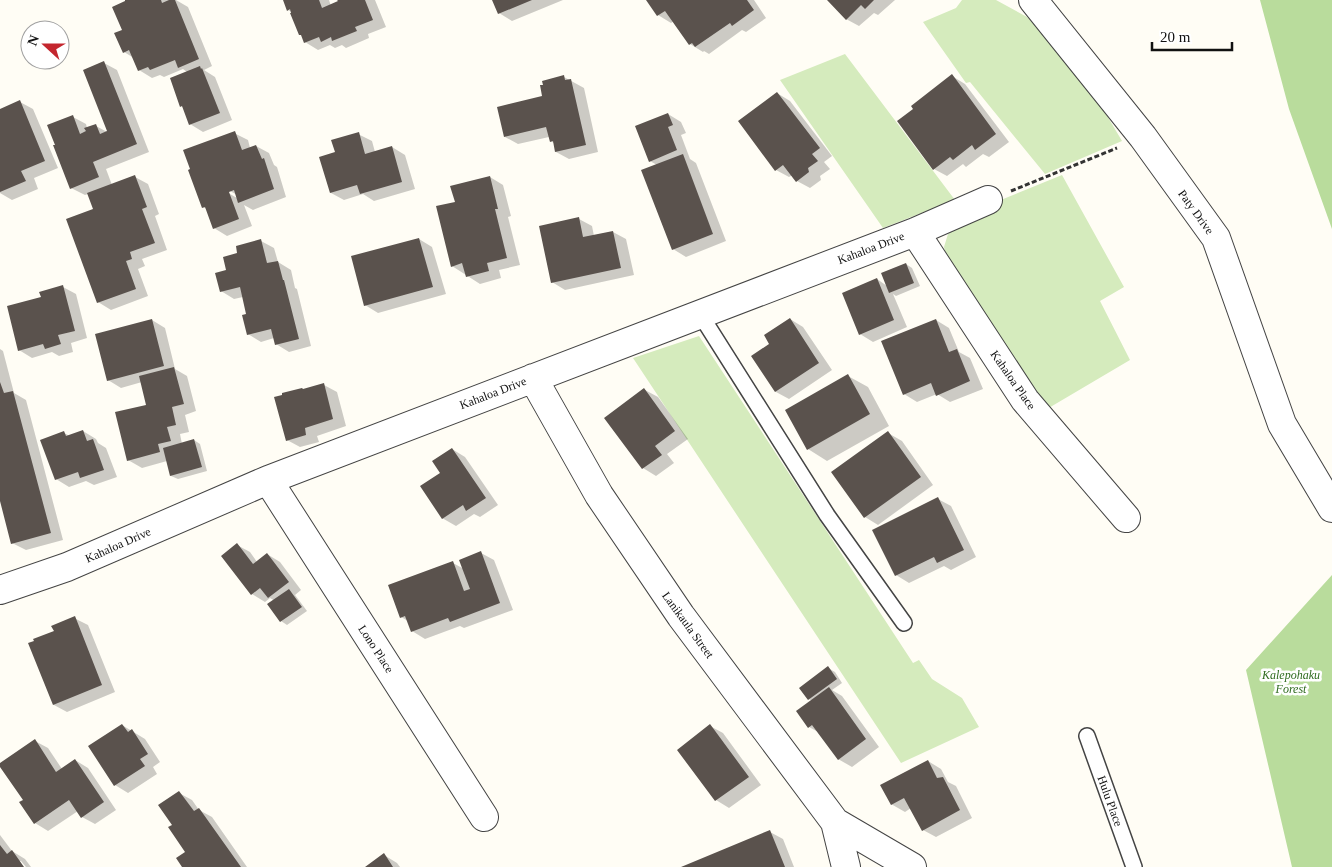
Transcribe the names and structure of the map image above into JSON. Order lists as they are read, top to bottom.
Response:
{
  "streets": {
    "street": [
      "Paty Drive",
      "Kahaloa Drive",
      "Kahaloa Place",
      "Lanikaula Street",
      "Lono Place"
    ],
    "lane": ["Hulu Place"]
  },
  "crossings": [
    ["Kahaloa Drive", "Kahaloa Place"],
    ["Kahaloa Drive", "Lanikaula Street"],
    ["Kahaloa Drive", "Lono Place"]
  ],
  "parks": ["Kalepohaku Forest"],
  "scale_bar": "20 m",
  "north": "left"
}
